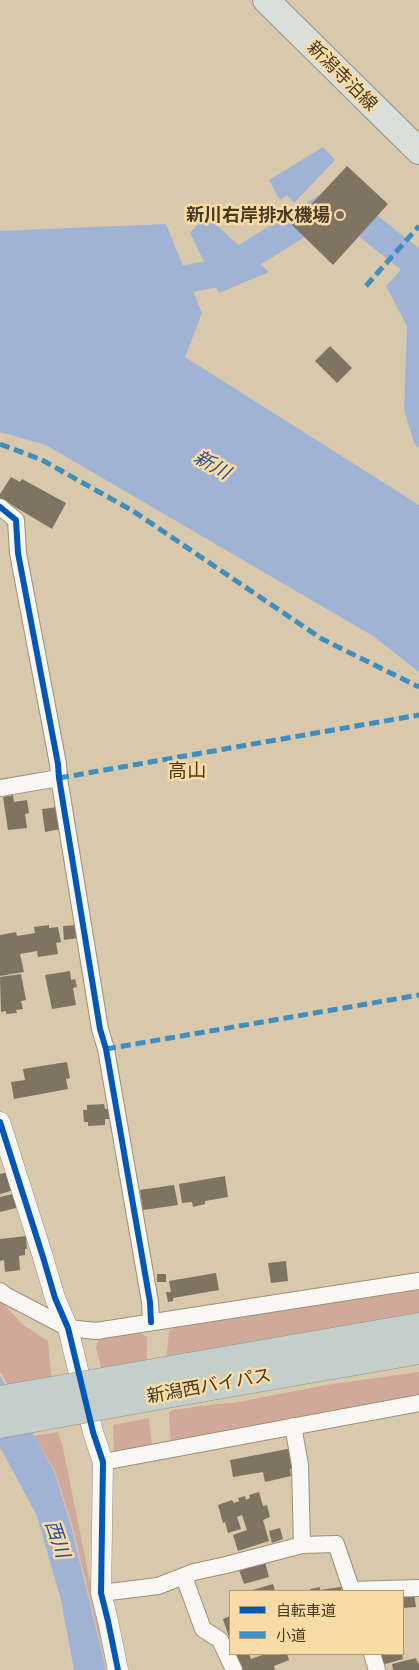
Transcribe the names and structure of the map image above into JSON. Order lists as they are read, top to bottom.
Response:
{
  "streets": {
    "highway": ["新潟西バイパス"],
    "main road": ["新潟寺泊線"]
  },
  "districts": ["高山"],
  "water": ["新川", "西川"],
  "places": ["新川右岸排水機場"],
  "legend": ["自転車道", "小道"]
}
